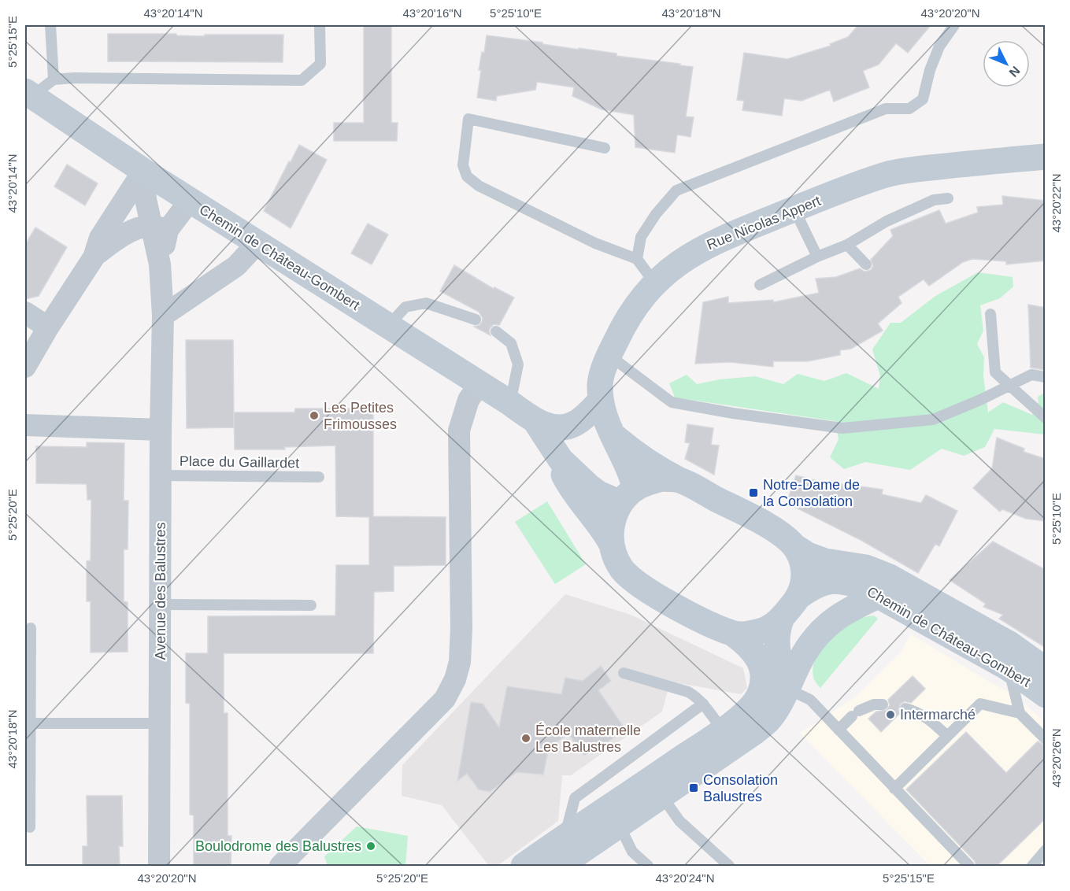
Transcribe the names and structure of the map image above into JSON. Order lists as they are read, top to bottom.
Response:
{
  "streets": {
    "street": ["Rue Nicolas Appert", "Chemin de Château-Gombert", "Avenue des Balustres"],
    "lane": ["Place du Gaillardet"]
  },
  "crossings": [
    ["Rue Nicolas Appert", "Chemin de Château-Gombert"],
    ["Chemin de Château-Gombert", "Avenue des Balustres"],
    ["Place du Gaillardet", "Avenue des Balustres"]
  ],
  "places": {
    "other": [
      "Les Petites Frimousses",
      "Intermarché",
      "École maternelle Les Balustres",
      "Boulodrome des Balustres"
    ],
    "transit": ["Notre-Dame de la Consolation", "Consolation Balustres"]
  },
  "north": "bottom right",
  "coordinates": [
    "43°20'14\"N",
    "43°20'16\"N",
    "5°25'10\"E",
    "43°20'18\"N",
    "43°20'20\"N",
    "5°25'15\"E",
    "43°20'22\"N",
    "5°25'20\"E",
    "43°20'26\"N",
    "43°20'24\"N"
  ]
}
